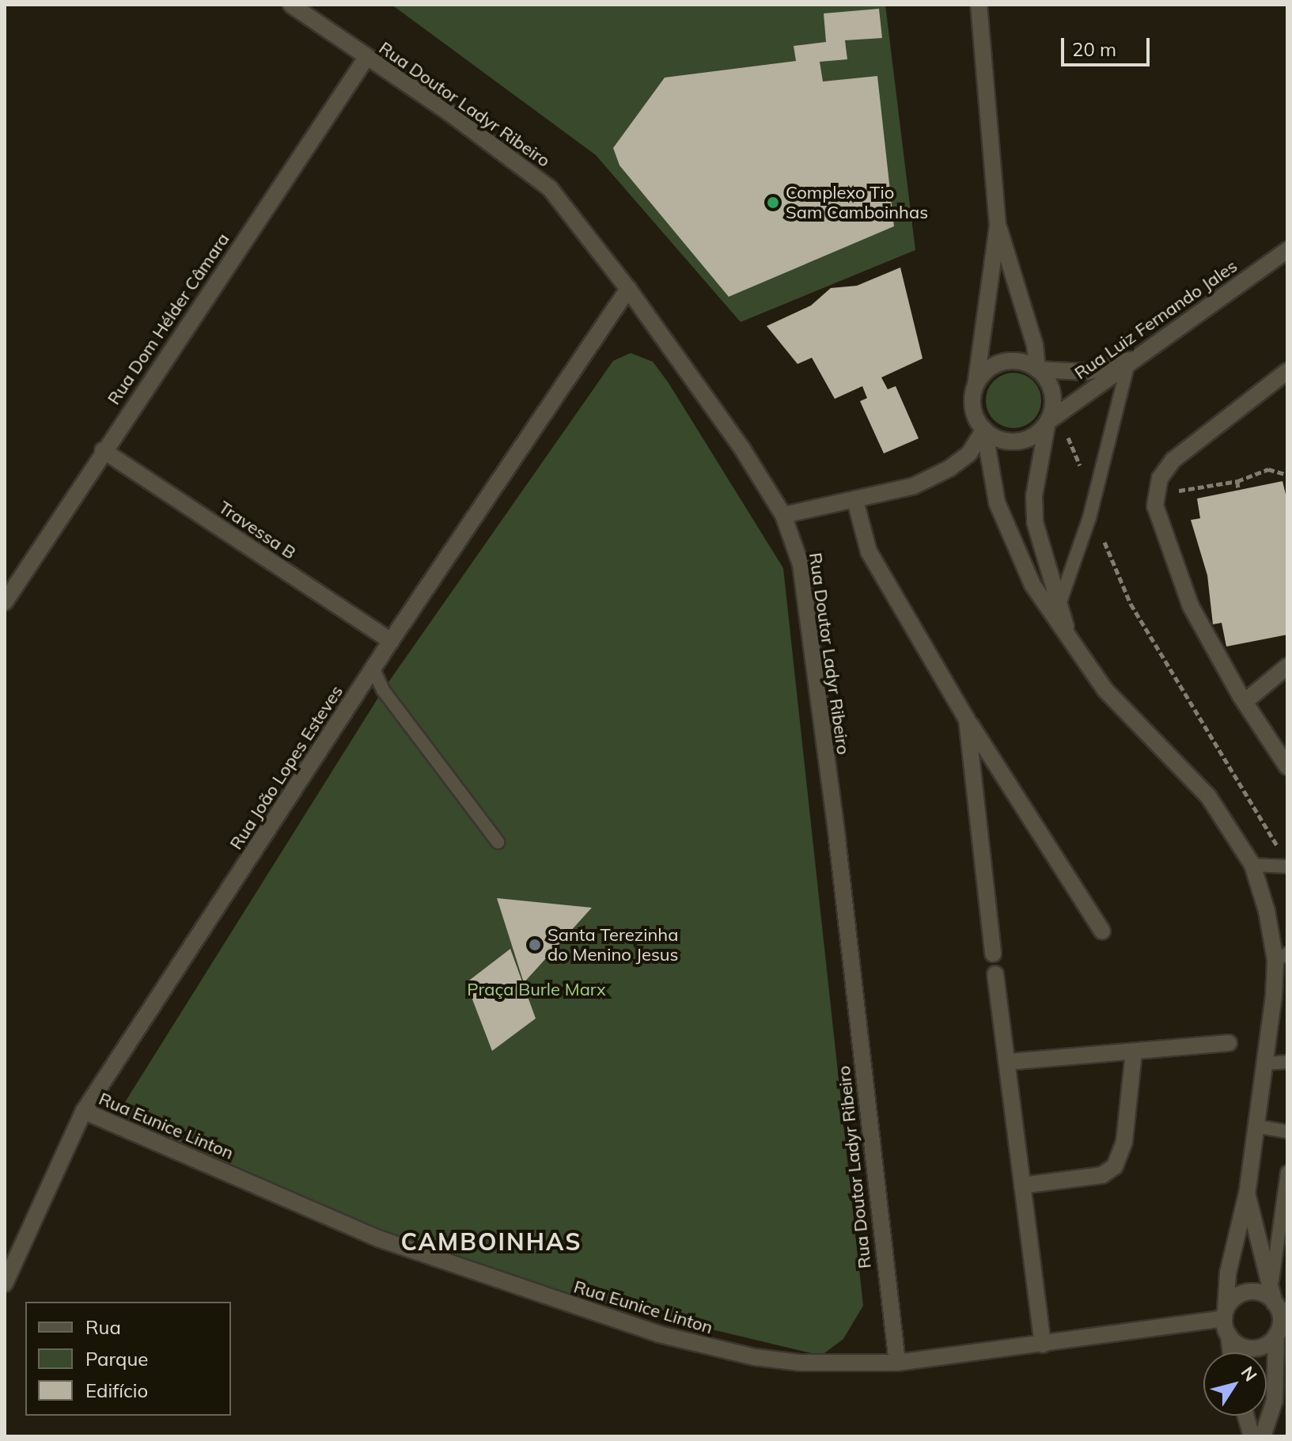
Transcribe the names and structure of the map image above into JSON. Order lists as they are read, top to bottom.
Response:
{
  "streets": {
    "street": [
      "Rua Doutor Ladyr Ribeiro",
      "Rua Dom Hélder Câmara",
      "Rua Luiz Fernando Jales",
      "Travessa B",
      "Rua João Lopes Esteves",
      "Rua Eunice Linton"
    ]
  },
  "crossings": [
    ["Rua Doutor Ladyr Ribeiro", "Rua Dom Hélder Câmara"],
    ["Rua Doutor Ladyr Ribeiro", "Rua João Lopes Esteves"],
    ["Rua Doutor Ladyr Ribeiro", "Rua Eunice Linton"],
    ["Rua Dom Hélder Câmara", "Travessa B"],
    ["Travessa B", "Rua João Lopes Esteves"],
    ["Rua João Lopes Esteves", "Rua Eunice Linton"]
  ],
  "districts": ["CAMBOINHAS"],
  "parks": ["Praça Burle Marx"],
  "places": ["Complexo Tio Sam Camboinhas", "Santa Terezinha do Menino Jesus"],
  "legend": ["Rua", "Parque", "Edifício"],
  "scale_bar": "20 m",
  "north": "top right"
}
